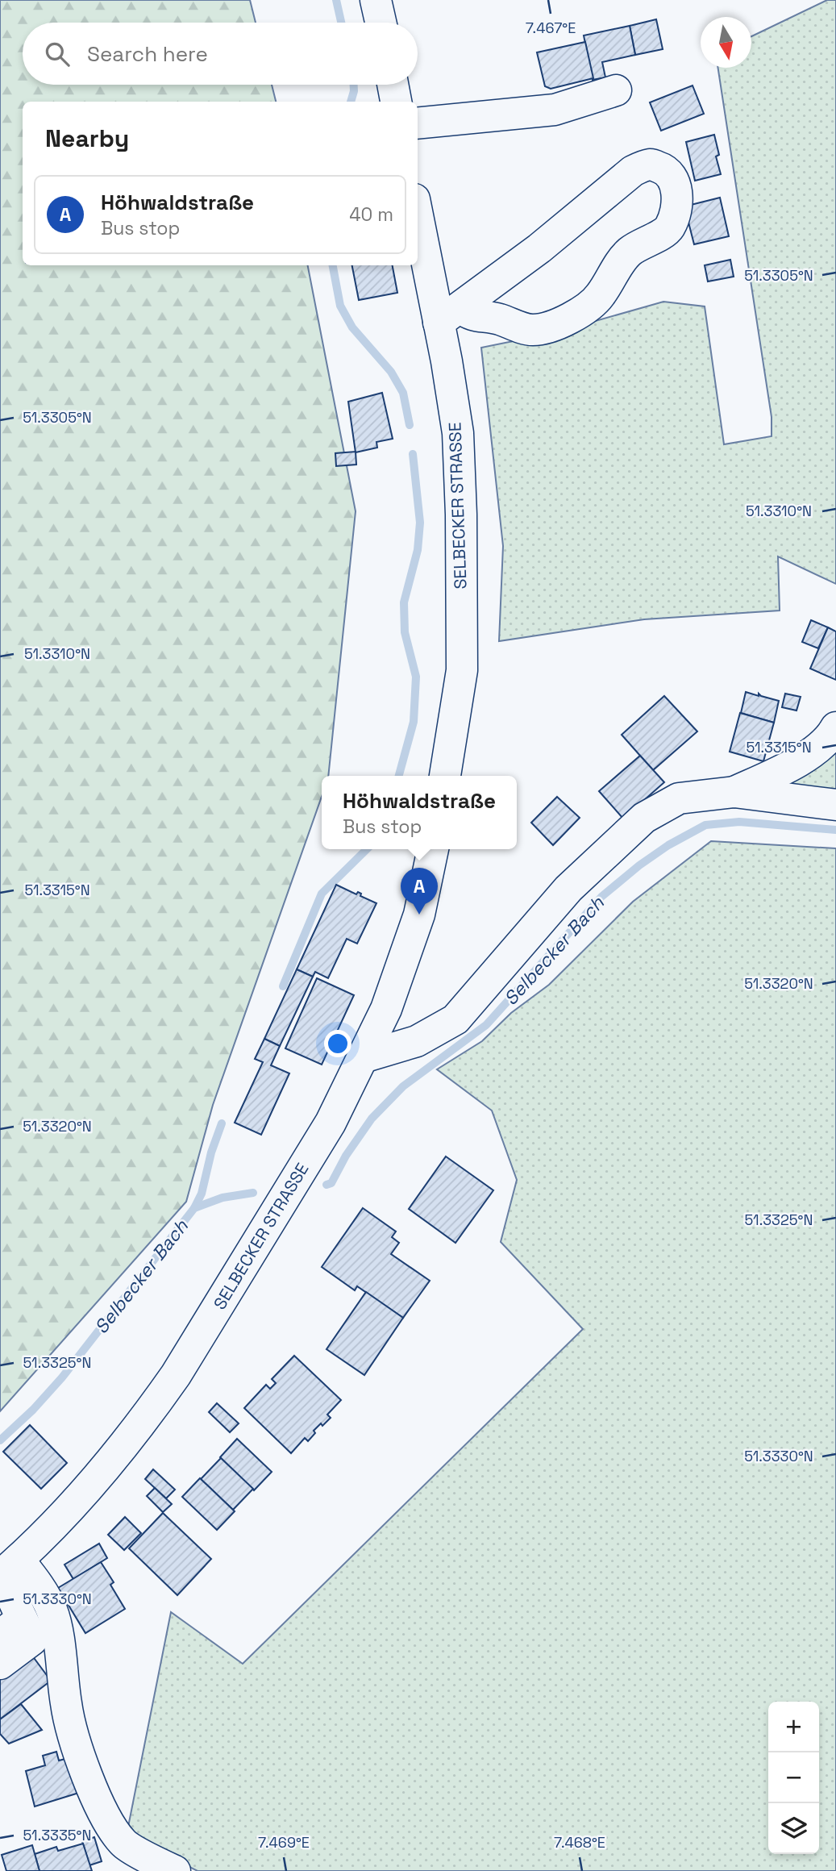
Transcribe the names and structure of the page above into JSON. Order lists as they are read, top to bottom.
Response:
{
  "streets": {
    "main road": ["SELBECKER STRASSE"]
  },
  "water": ["Selbecker Bach"],
  "north": "bottom",
  "page": {
    "search": "Search here",
    "heading": "Nearby",
    "list": [
      {
        "mark": "A",
        "name": "Höhwaldstraße",
        "note": "Bus stop",
        "value": "40 m"
      }
    ],
    "popup": ["Höhwaldstraße", "Bus stop"],
    "pins": "A",
    "map_buttons": ["+", "−"]
  },
  "coordinates": [
    "7.467°E",
    "51.3305°N",
    "51.3310°N",
    "51.3315°N",
    "51.3320°N",
    "51.3325°N",
    "51.3330°N",
    "51.3335°N",
    "7.469°E",
    "7.468°E"
  ]
}
